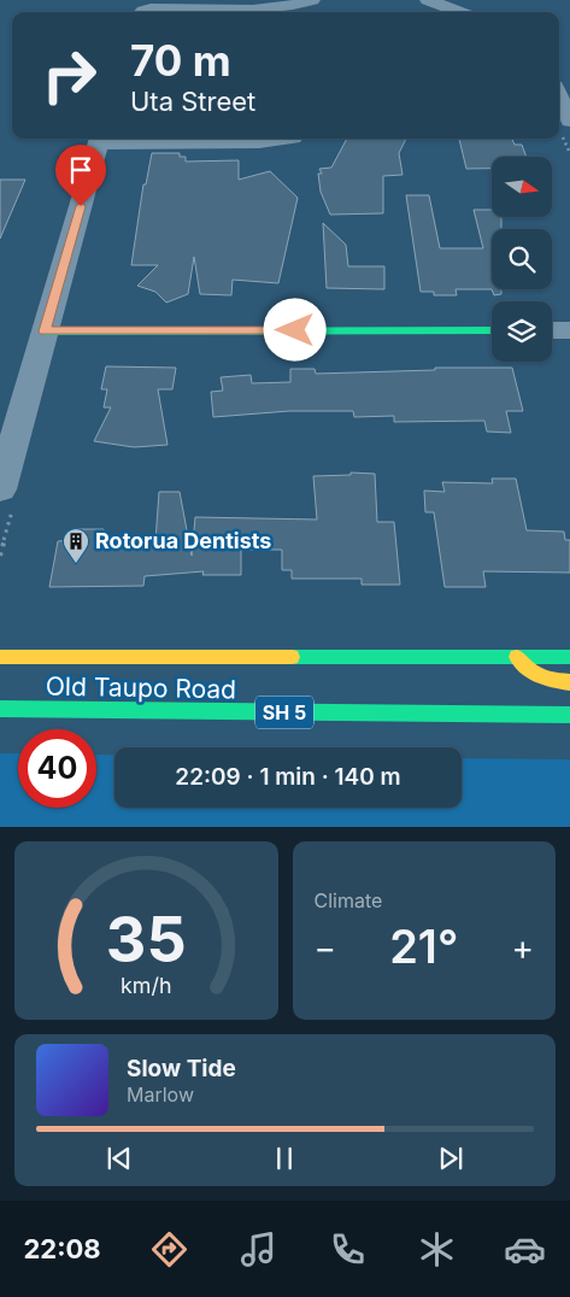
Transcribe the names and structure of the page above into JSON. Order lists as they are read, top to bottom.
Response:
{
  "streets": {
    "main road": ["Old Taupo Road", "SH 5"]
  },
  "places": {
    "building": ["Rotorua Dentists"]
  },
  "north": "right",
  "page": {
    "turn": ["70 m", "Uta Street"],
    "limit": "40",
    "trip": "22:09 · 1 min · 140 m",
    "tile": "Climate",
    "heat": ["−", "21°", "+"],
    "song": ["Slow Tide", "Marlow"],
    "tabs": "22:08",
    "gauge": ["35", "km/h"]
  }
}
